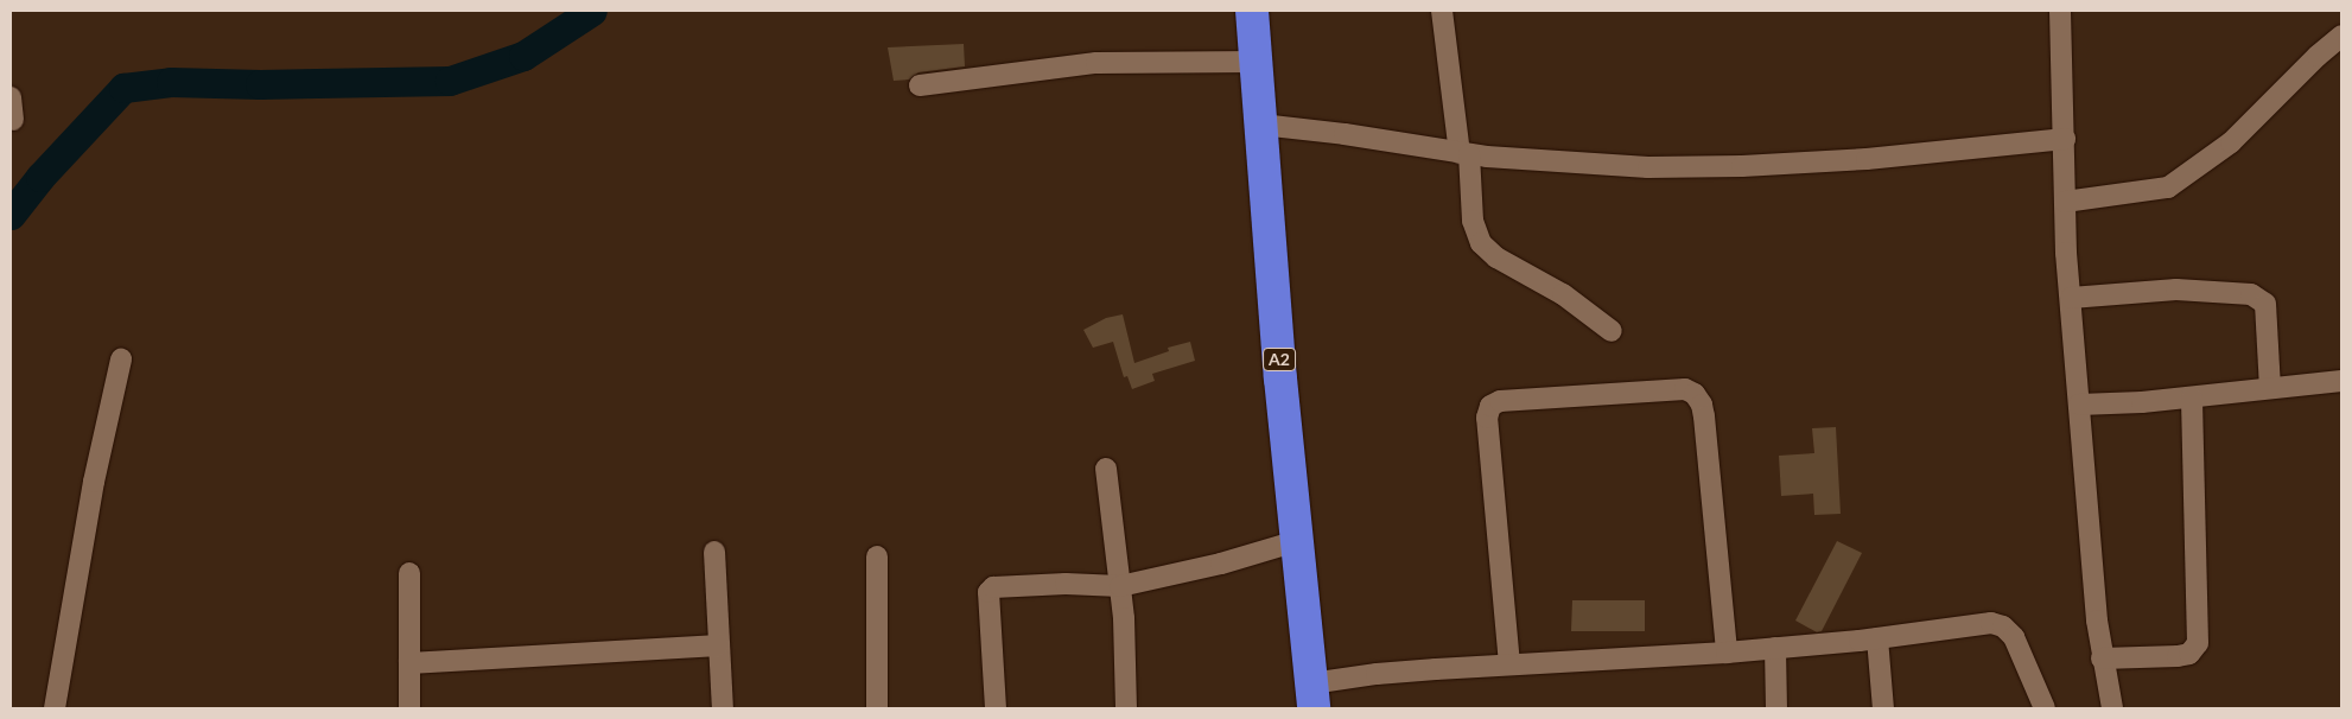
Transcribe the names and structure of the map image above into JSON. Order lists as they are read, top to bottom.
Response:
{
  "streets": {
    "highway": ["A2"]
  }
}
